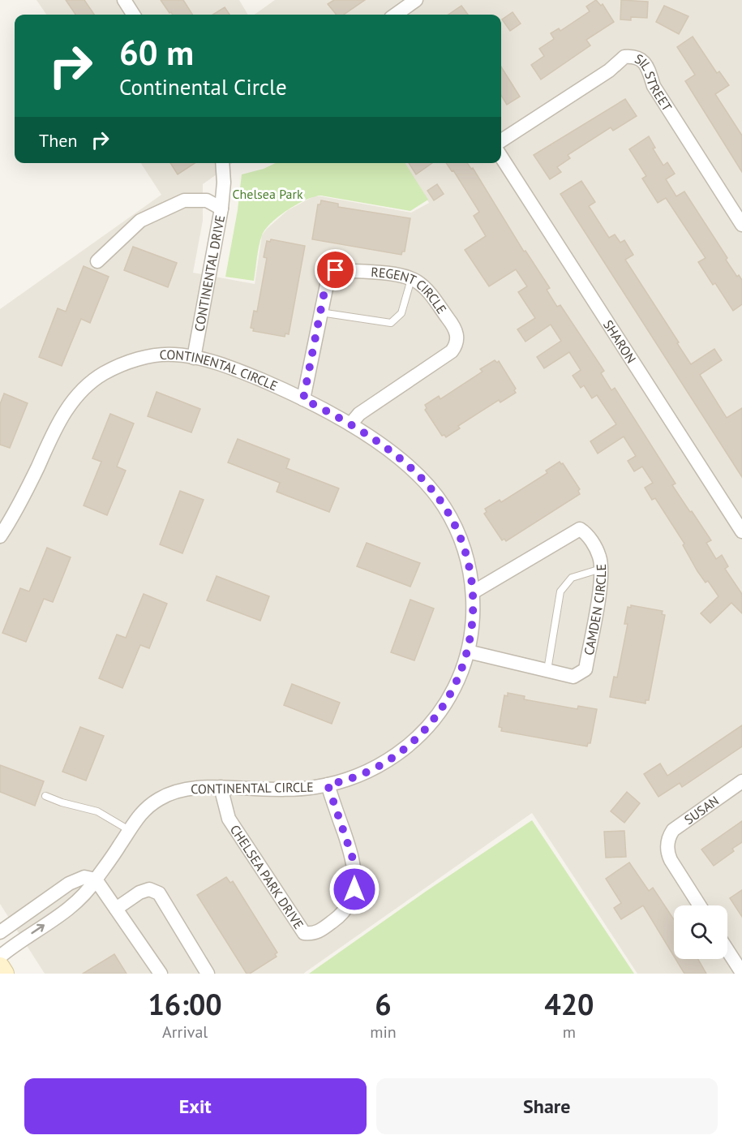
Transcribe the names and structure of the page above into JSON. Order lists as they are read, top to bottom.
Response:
{
  "streets": {
    "street": [
      "SIL STREET",
      "CONTINENTAL DRIVE",
      "REGENT CIRCLE",
      "SHARON",
      "CONTINENTAL CIRCLE",
      "CAMDEN CIRCLE",
      "SUSAN",
      "CHELSEA PARK DRIVE"
    ]
  },
  "crossings": [
    ["CONTINENTAL DRIVE", "CONTINENTAL CIRCLE"],
    ["REGENT CIRCLE", "CONTINENTAL CIRCLE"],
    ["CONTINENTAL CIRCLE", "CAMDEN CIRCLE"],
    ["CONTINENTAL CIRCLE", "CHELSEA PARK DRIVE"]
  ],
  "parks": ["Chelsea Park"],
  "page": {
    "turn": ["60 m", "Continental Circle"],
    "then": "Then",
    "eta": [
      "16:00",
      "Arrival",
      "6",
      "min",
      "420",
      "m"
    ],
    "buttons": ["Exit", "Share"]
  }
}
